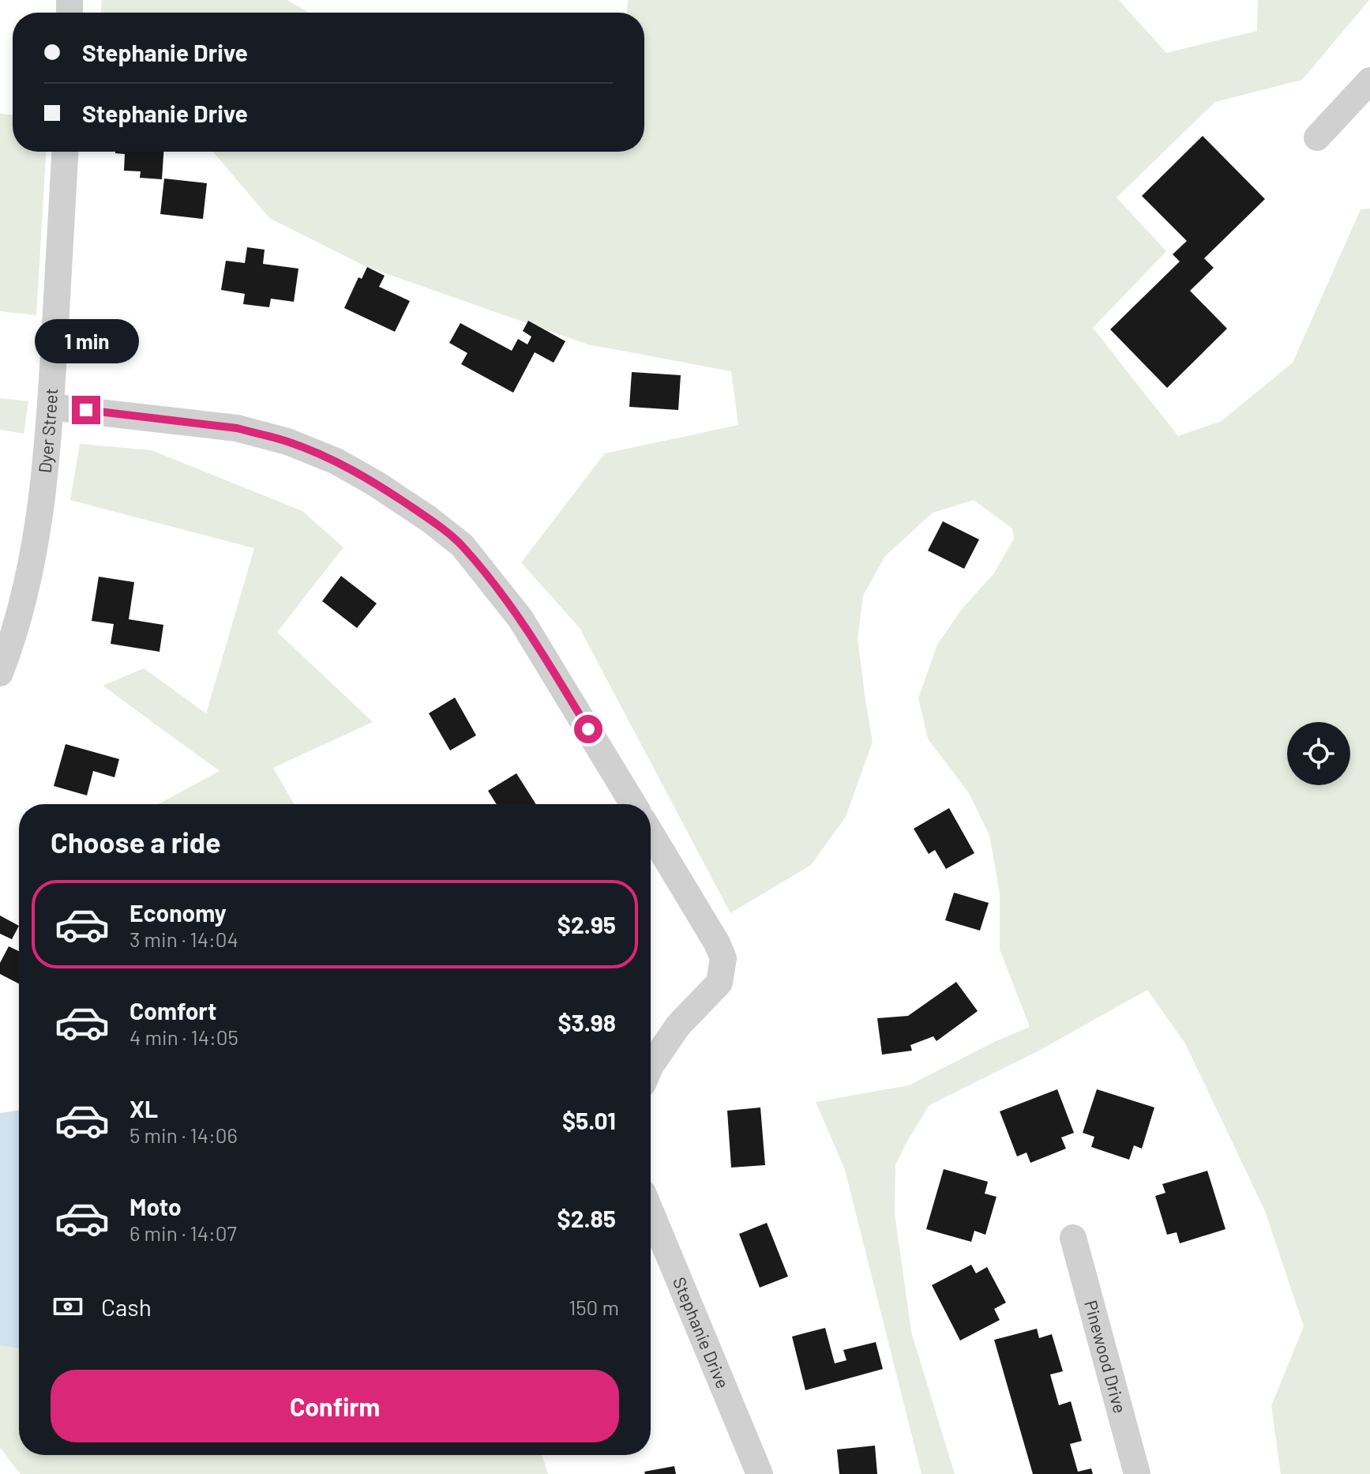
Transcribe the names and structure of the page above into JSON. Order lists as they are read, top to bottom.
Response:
{
  "streets": {
    "street": ["Dyer Street", "Stephanie Drive", "Pinewood Drive"]
  },
  "page": {
    "banner": ["Stephanie Drive", "Stephanie Drive"],
    "bubble": "1 min",
    "heading": "Choose a ride",
    "list": [
      {
        "name": "Economy",
        "note": "3 min · 14:04",
        "value": "$2.95"
      },
      {
        "name": "Comfort",
        "note": "4 min · 14:05",
        "value": "$3.98"
      },
      {
        "name": "XL",
        "note": "5 min · 14:06",
        "value": "$5.01"
      },
      {
        "name": "Moto",
        "note": "6 min · 14:07",
        "value": "$2.85"
      }
    ],
    "pay": ["Cash", "150 m"],
    "buttons": "Confirm"
  }
}
